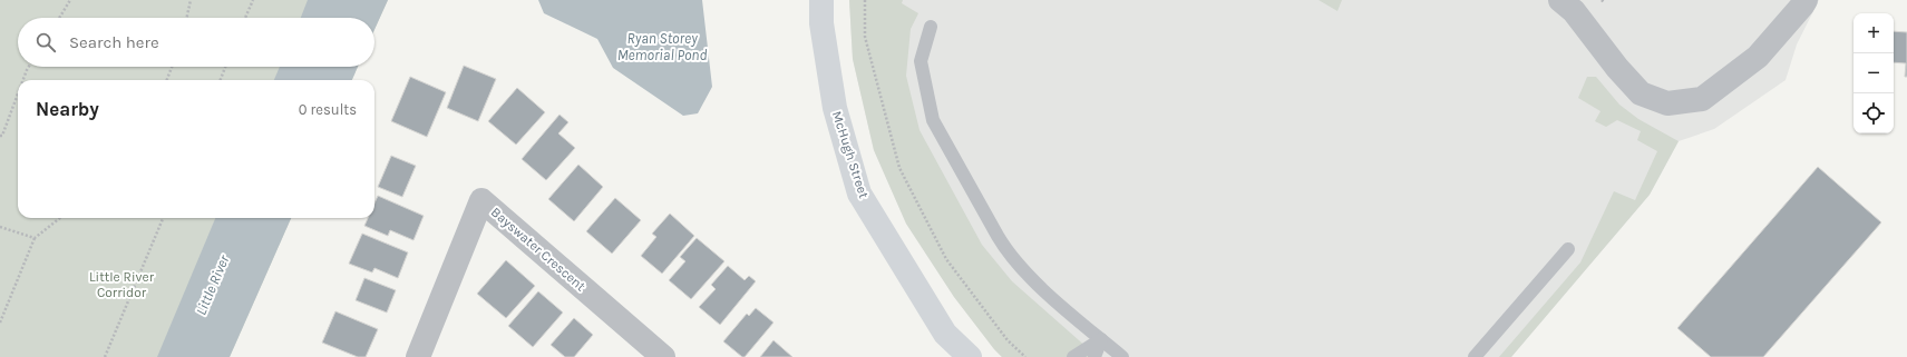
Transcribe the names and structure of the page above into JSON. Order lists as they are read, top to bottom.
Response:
{
  "streets": {
    "main road": ["McHugh Street"],
    "street": ["Bayswater Crescent"]
  },
  "water": ["Ryan Storey Memorial Pond", "Little River"],
  "parks": ["Little River Corridor"],
  "page": {
    "map_buttons": ["+", "−"],
    "search": "Search here",
    "heading": ["Nearby", "0 results"]
  }
}
